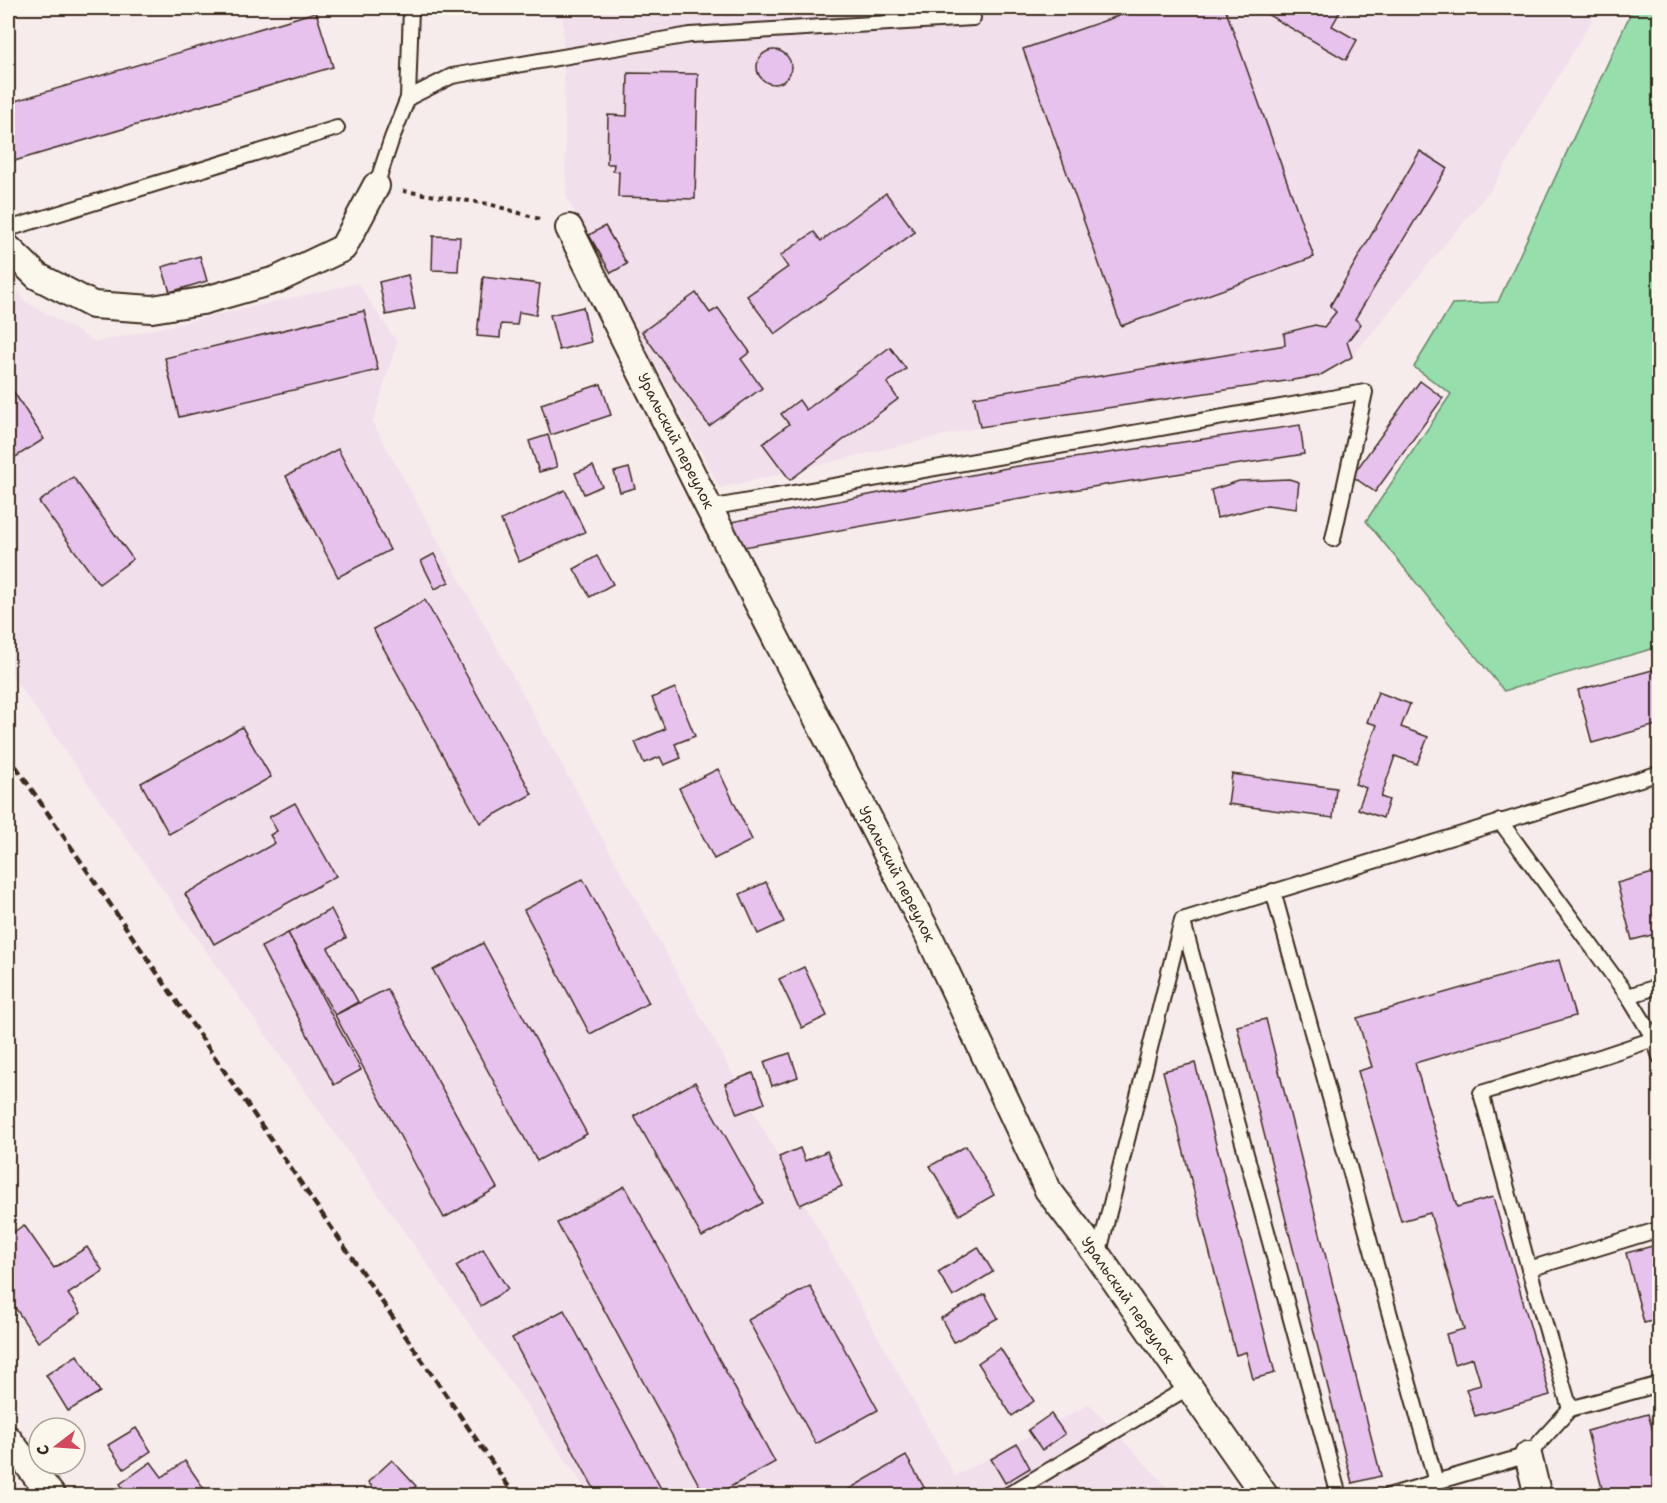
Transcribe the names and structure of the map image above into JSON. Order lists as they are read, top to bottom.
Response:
{
  "streets": {
    "street": ["Уральский переулок"]
  },
  "north": "left"
}
